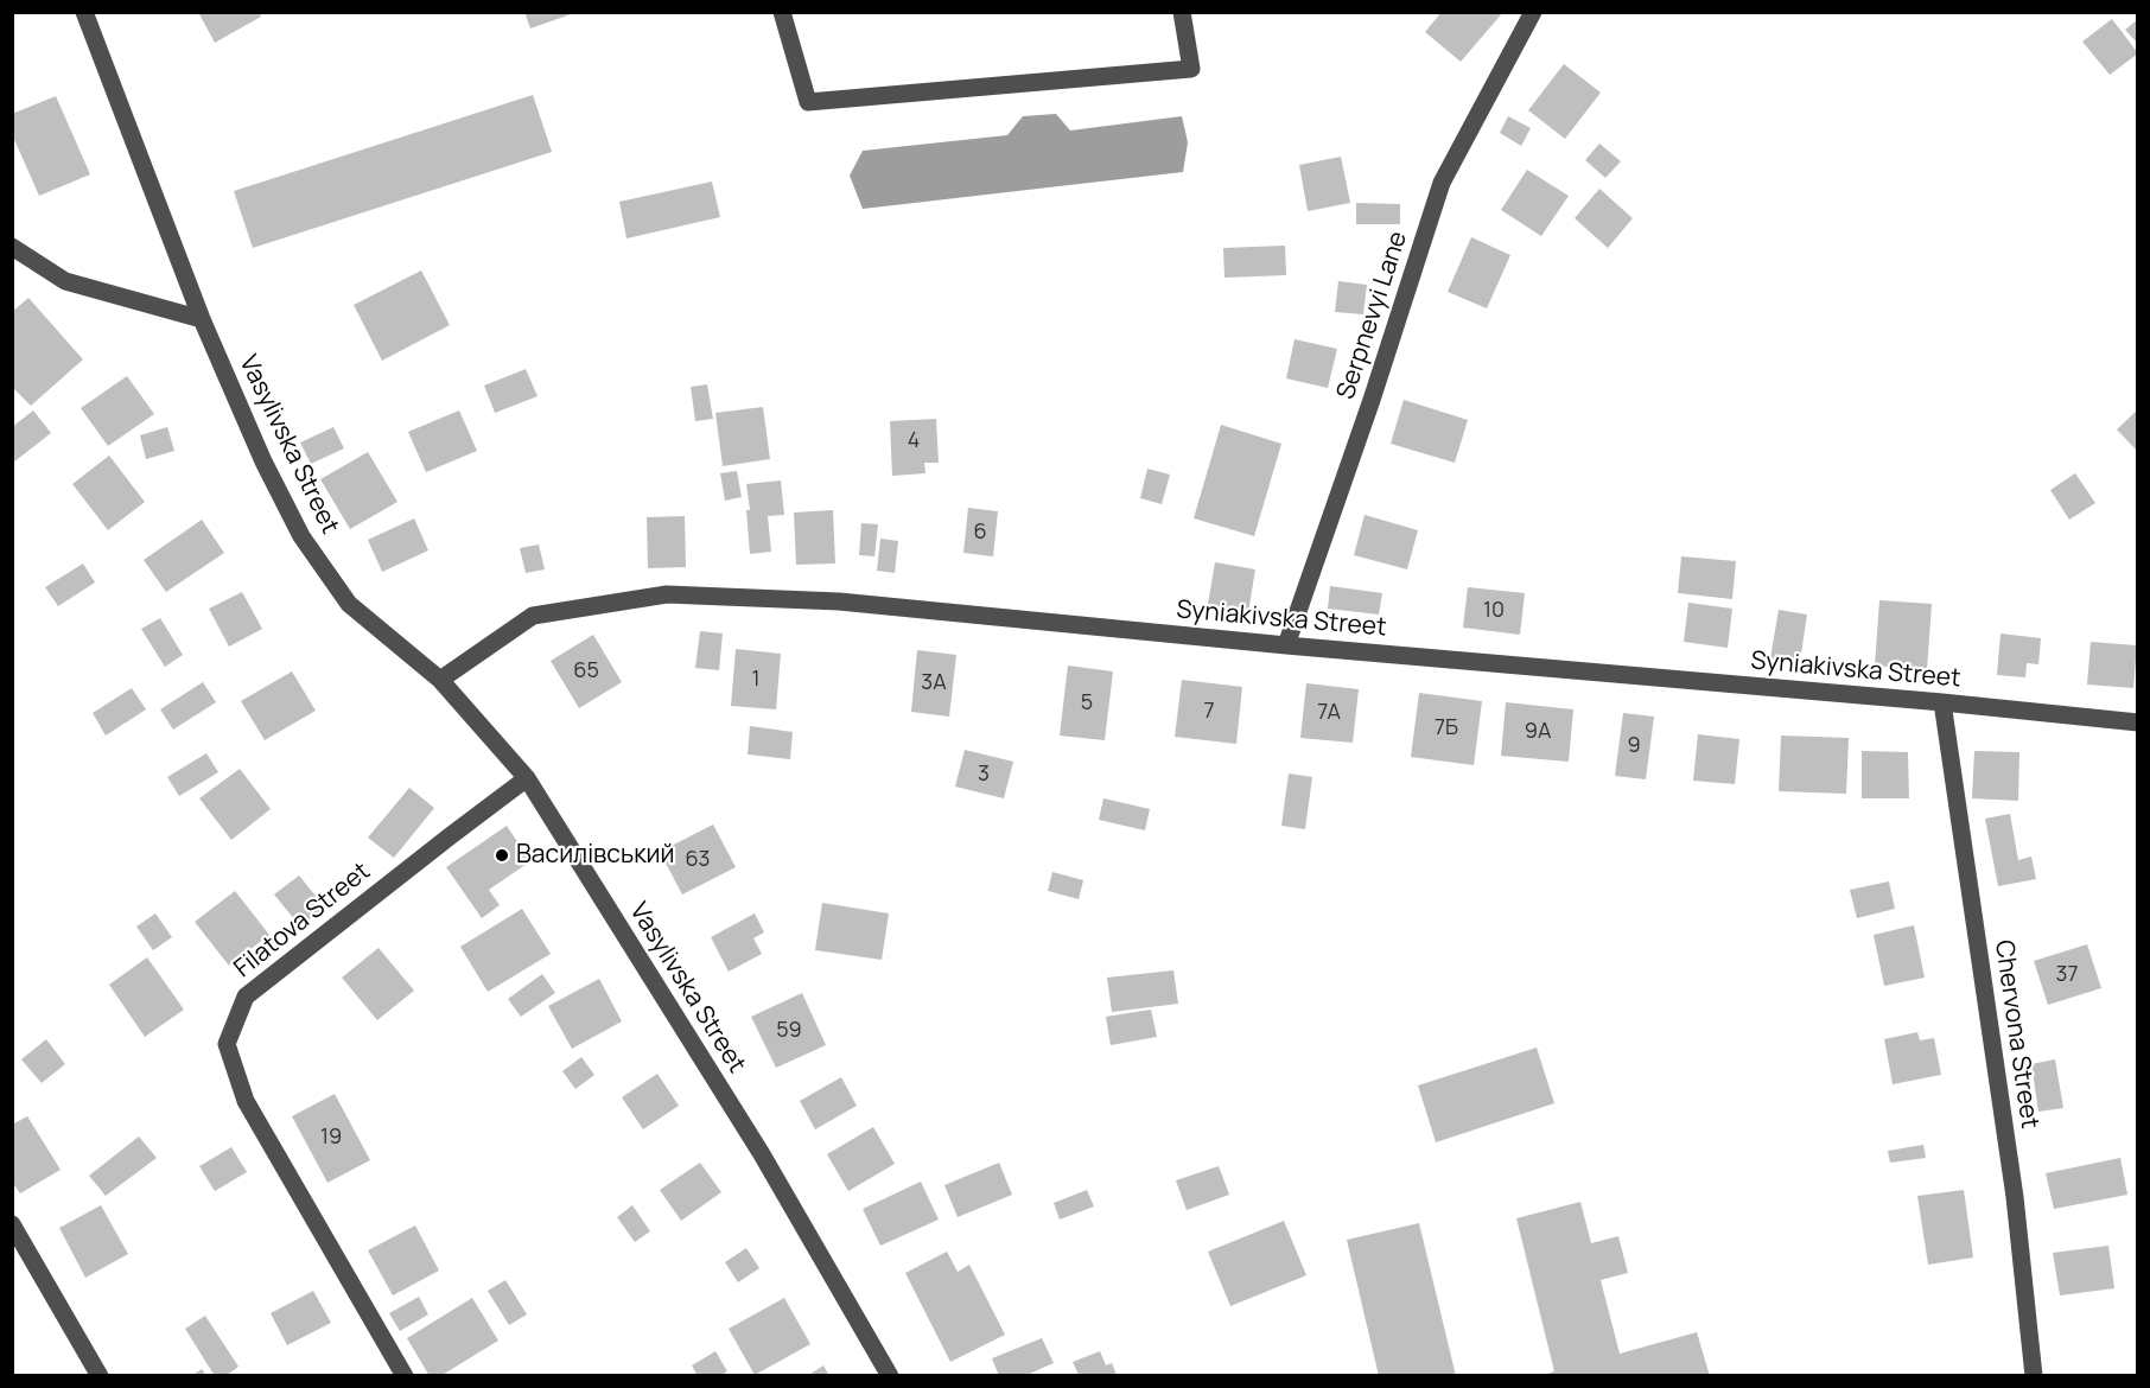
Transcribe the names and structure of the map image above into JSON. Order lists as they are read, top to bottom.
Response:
{
  "streets": {
    "street": [
      "Serpnevyi Lane",
      "Vasylivska Street",
      "Syniakivska Street",
      "Filatova Street",
      "Chervona Street"
    ]
  },
  "crossings": [
    ["Serpnevyi Lane", "Syniakivska Street"],
    ["Vasylivska Street", "Syniakivska Street"],
    ["Vasylivska Street", "Filatova Street"],
    ["Syniakivska Street", "Chervona Street"]
  ],
  "places": ["Василівський"],
  "house_numbers": [
    "4",
    "6",
    "10",
    "65",
    "1",
    "3А",
    "5",
    "7",
    "7А",
    "7Б",
    "9А",
    "9",
    "3",
    "63",
    "37",
    "59",
    "19"
  ]
}
